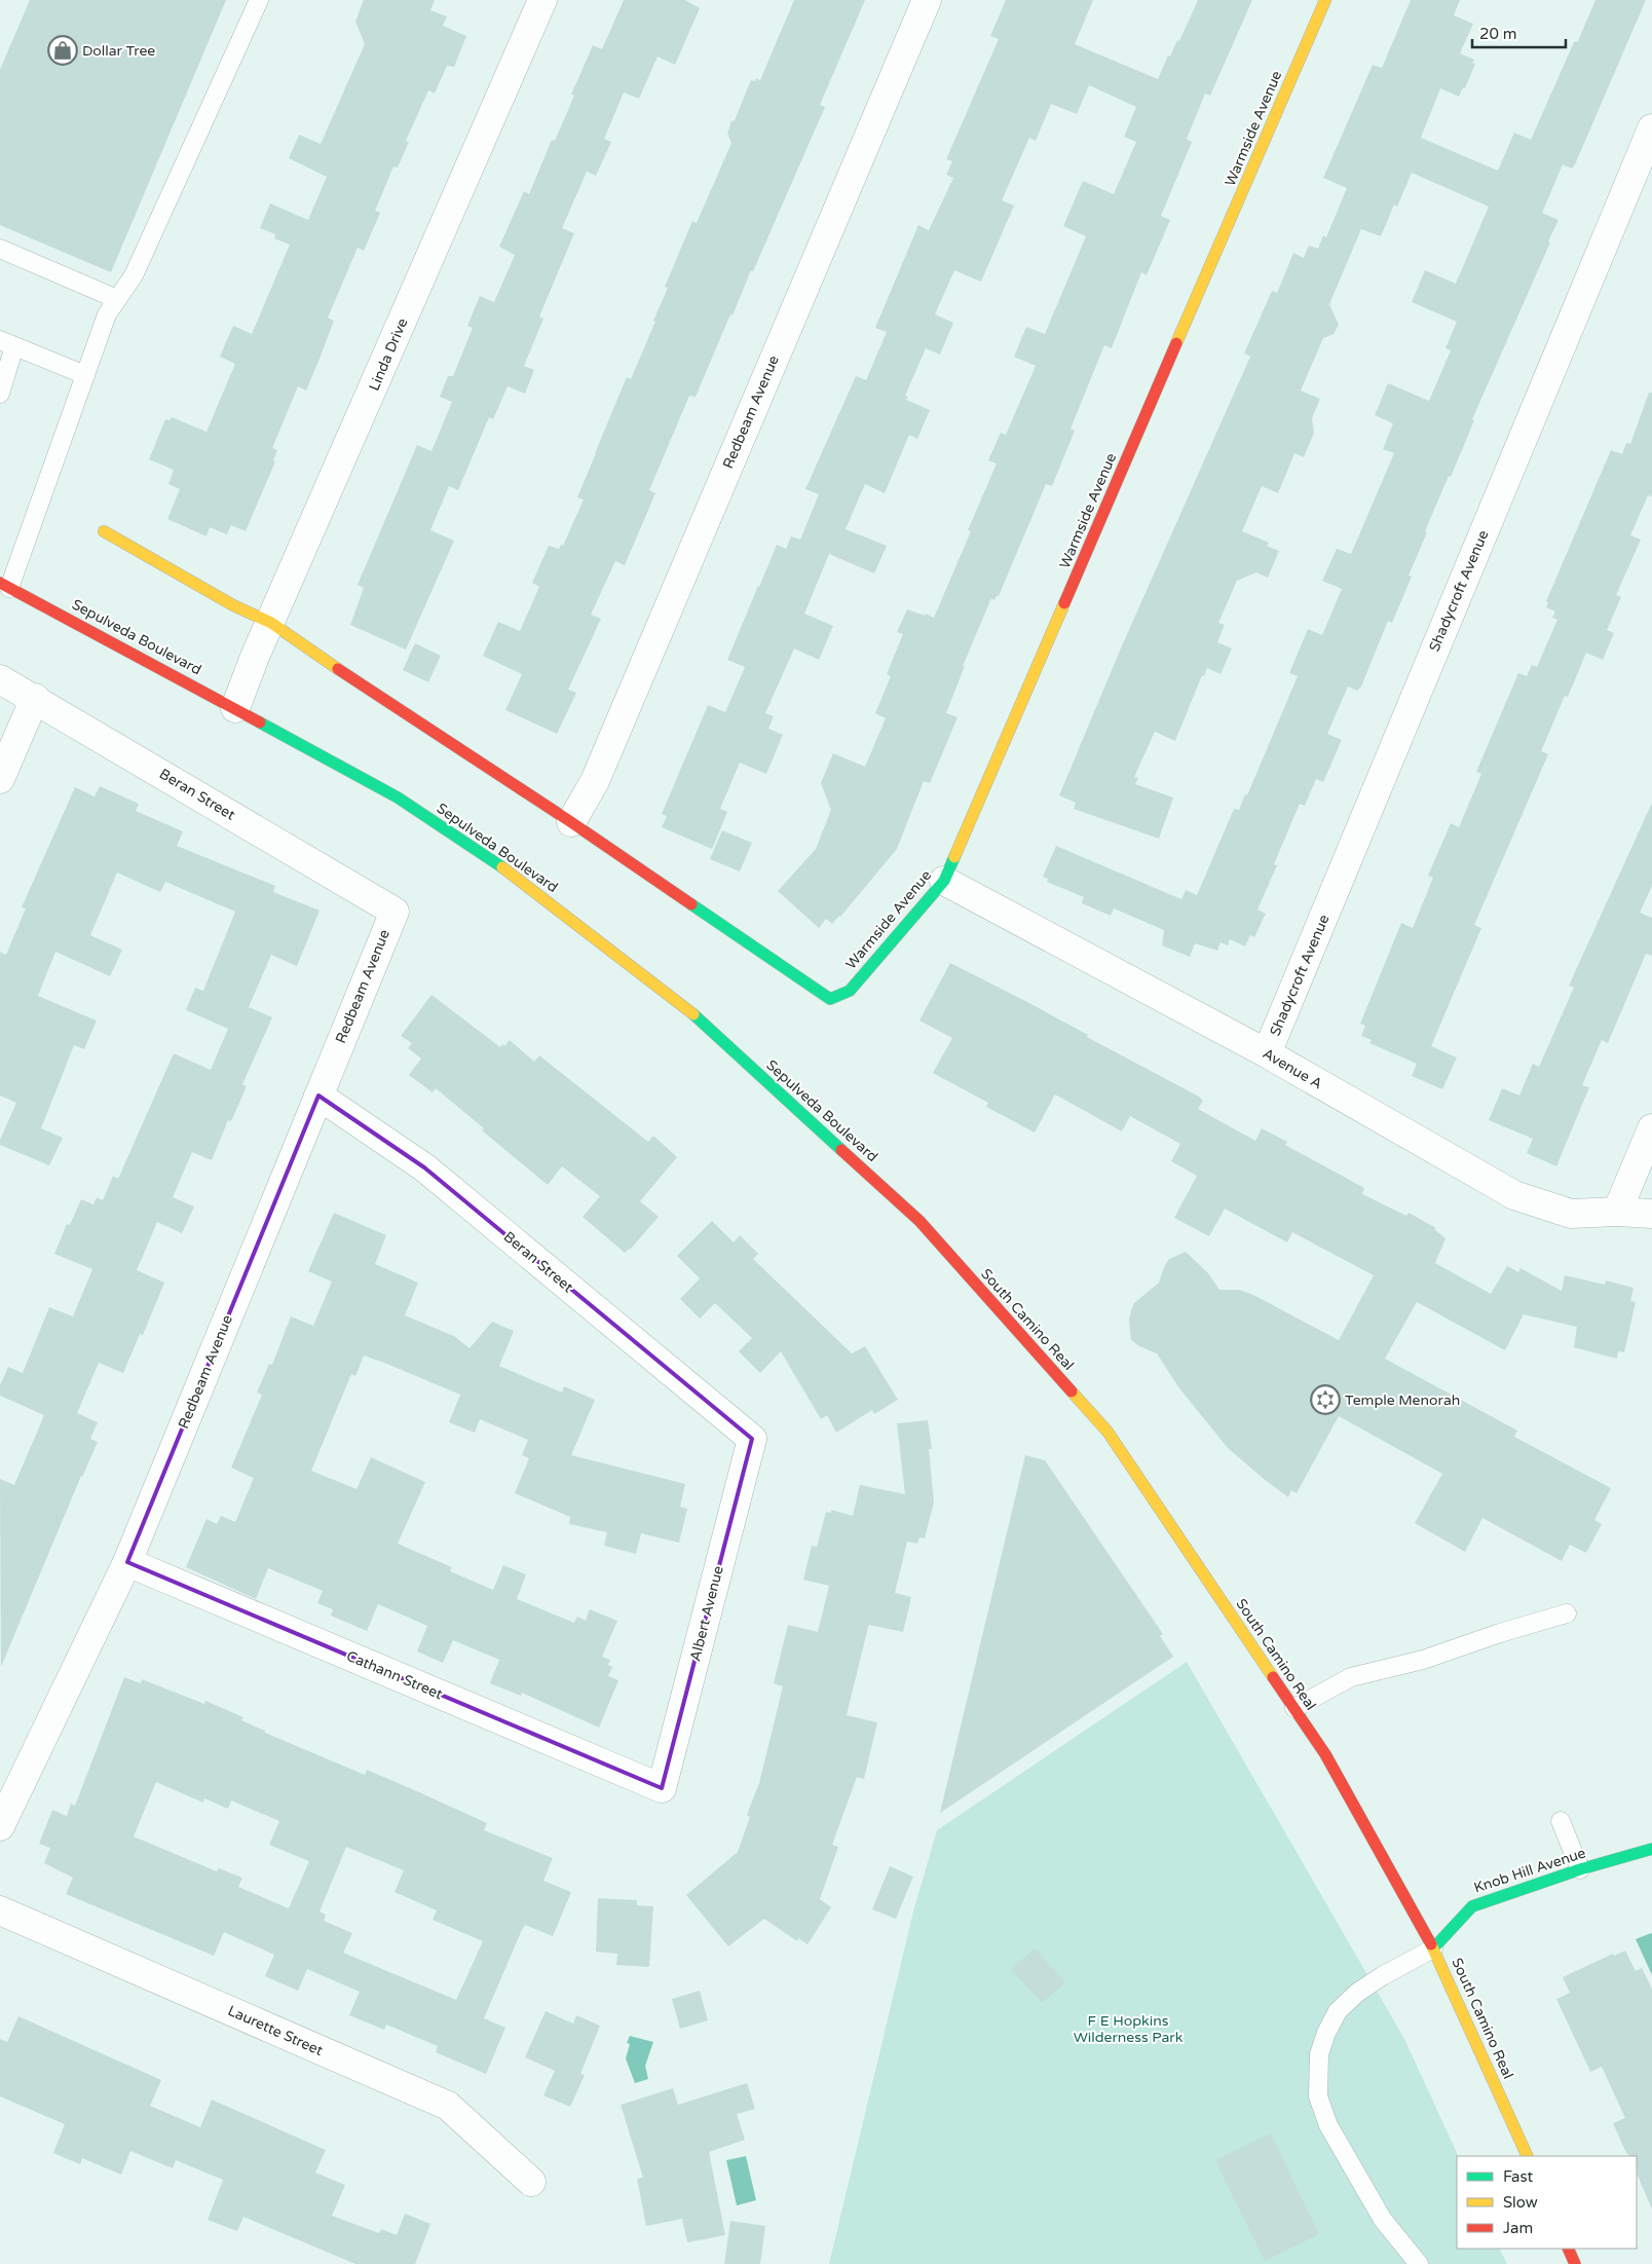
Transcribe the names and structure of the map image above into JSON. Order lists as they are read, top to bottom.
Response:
{
  "streets": {
    "main road": [
      "Warmside Avenue",
      "Sepulveda Boulevard",
      "South Camino Real",
      "Knob Hill Avenue"
    ],
    "street": [
      "Linda Drive",
      "Redbeam Avenue",
      "Shadycroft Avenue",
      "Beran Street",
      "Avenue A",
      "Albert Avenue",
      "Cathann Street",
      "Laurette Street"
    ]
  },
  "crossings": [
    ["Warmside Avenue", "Redbeam Avenue"],
    ["Warmside Avenue", "Avenue A"],
    ["Linda Drive", "Sepulveda Boulevard"],
    ["Redbeam Avenue", "Beran Street"],
    ["Redbeam Avenue", "Cathann Street"],
    ["Shadycroft Avenue", "Avenue A"],
    ["Sepulveda Boulevard", "South Camino Real"],
    ["Beran Street", "Albert Avenue"],
    ["South Camino Real", "Knob Hill Avenue"],
    ["Albert Avenue", "Cathann Street"]
  ],
  "parks": ["F E Hopkins Wilderness Park"],
  "places": {
    "shop": ["Dollar Tree"],
    "synagogue": ["Temple Menorah"]
  },
  "legend": ["Fast", "Slow", "Jam"],
  "scale_bar": "20 m"
}
